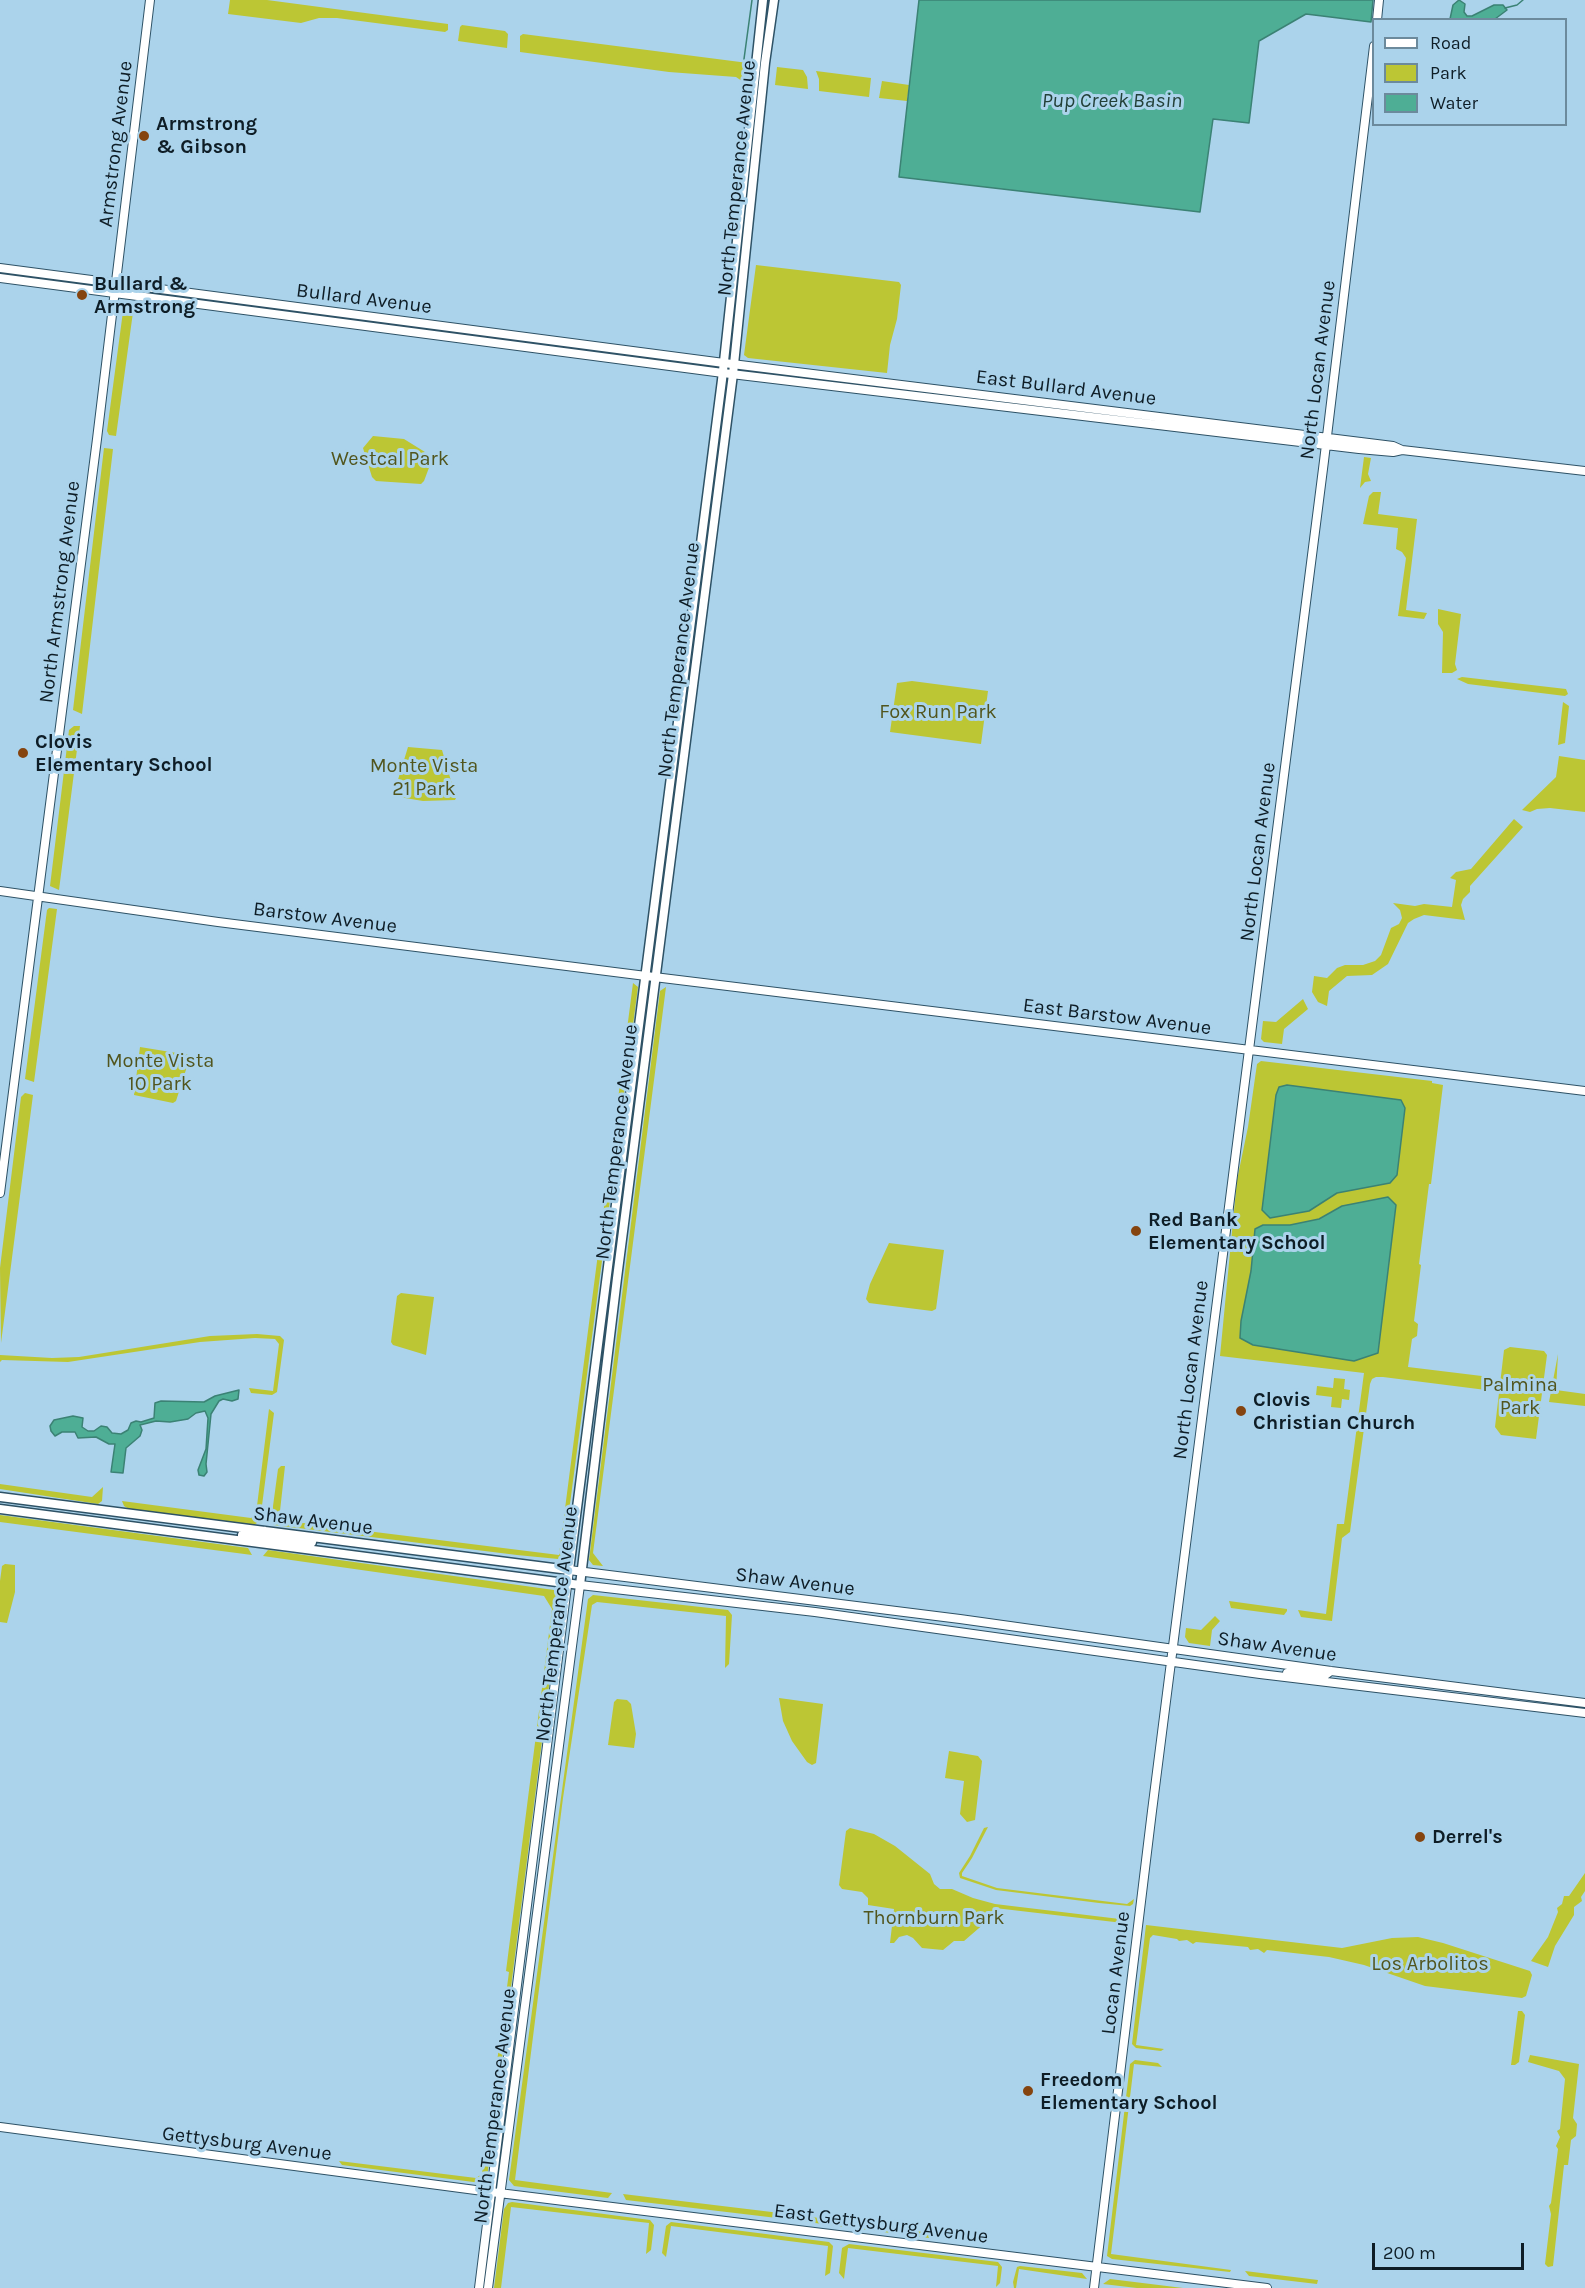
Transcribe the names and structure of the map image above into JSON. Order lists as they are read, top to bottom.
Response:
{
  "streets": {
    "main road": ["North Temperance Avenue", "Shaw Avenue"],
    "street": [
      "Armstrong Avenue",
      "Bullard Avenue",
      "North Locan Avenue",
      "East Bullard Avenue",
      "North Armstrong Avenue",
      "Barstow Avenue",
      "East Barstow Avenue",
      "Locan Avenue",
      "Gettysburg Avenue",
      "East Gettysburg Avenue"
    ]
  },
  "crossings": [
    ["Armstrong Avenue", "Bullard Avenue"],
    ["Armstrong Avenue", "North Armstrong Avenue"],
    ["North Temperance Avenue", "Bullard Avenue"],
    ["North Temperance Avenue", "East Bullard Avenue"],
    ["North Temperance Avenue", "Barstow Avenue"],
    ["North Temperance Avenue", "East Barstow Avenue"],
    ["North Temperance Avenue", "Shaw Avenue"],
    ["North Temperance Avenue", "Gettysburg Avenue"],
    ["North Temperance Avenue", "East Gettysburg Avenue"],
    ["Bullard Avenue", "East Bullard Avenue"],
    ["Bullard Avenue", "North Armstrong Avenue"],
    ["North Locan Avenue", "East Bullard Avenue"],
    ["North Locan Avenue", "East Barstow Avenue"],
    ["North Locan Avenue", "Shaw Avenue"],
    ["North Locan Avenue", "Locan Avenue"],
    ["North Armstrong Avenue", "Barstow Avenue"],
    ["Barstow Avenue", "East Barstow Avenue"],
    ["Shaw Avenue", "Locan Avenue"],
    ["Locan Avenue", "East Gettysburg Avenue"],
    ["Gettysburg Avenue", "East Gettysburg Avenue"]
  ],
  "water": ["Pup Creek Basin"],
  "parks": [
    "Westcal Park",
    "Fox Run Park",
    "Monte Vista 21 Park",
    "Monte Vista 10 Park",
    "Palmina Park",
    "Thornburn Park",
    "Los Arbolitos"
  ],
  "places": [
    "Armstrong & Gibson",
    "Bullard & Armstrong",
    "Clovis Elementary School",
    "Red Bank Elementary School",
    "Clovis Christian Church",
    "Derrel's",
    "Freedom Elementary School"
  ],
  "legend": ["Road", "Park", "Water"],
  "scale_bar": "200 m"
}
